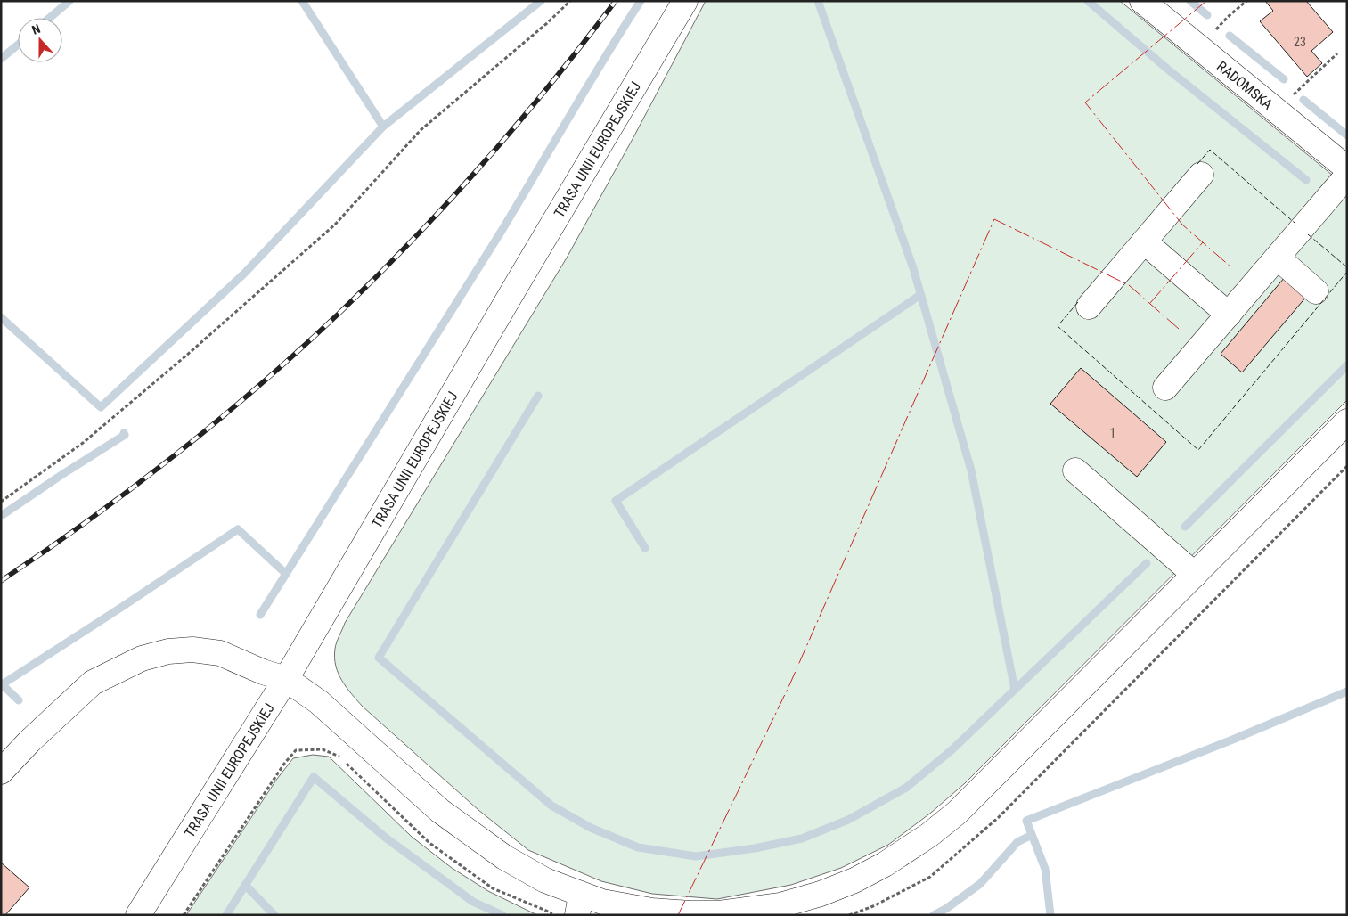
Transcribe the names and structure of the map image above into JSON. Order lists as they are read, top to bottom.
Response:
{
  "streets": {
    "main road": ["RADOMSKA", "TRASA UNII EUROPEJSKIEJ"]
  },
  "house_numbers": ["23", "1"],
  "north": "top"
}
